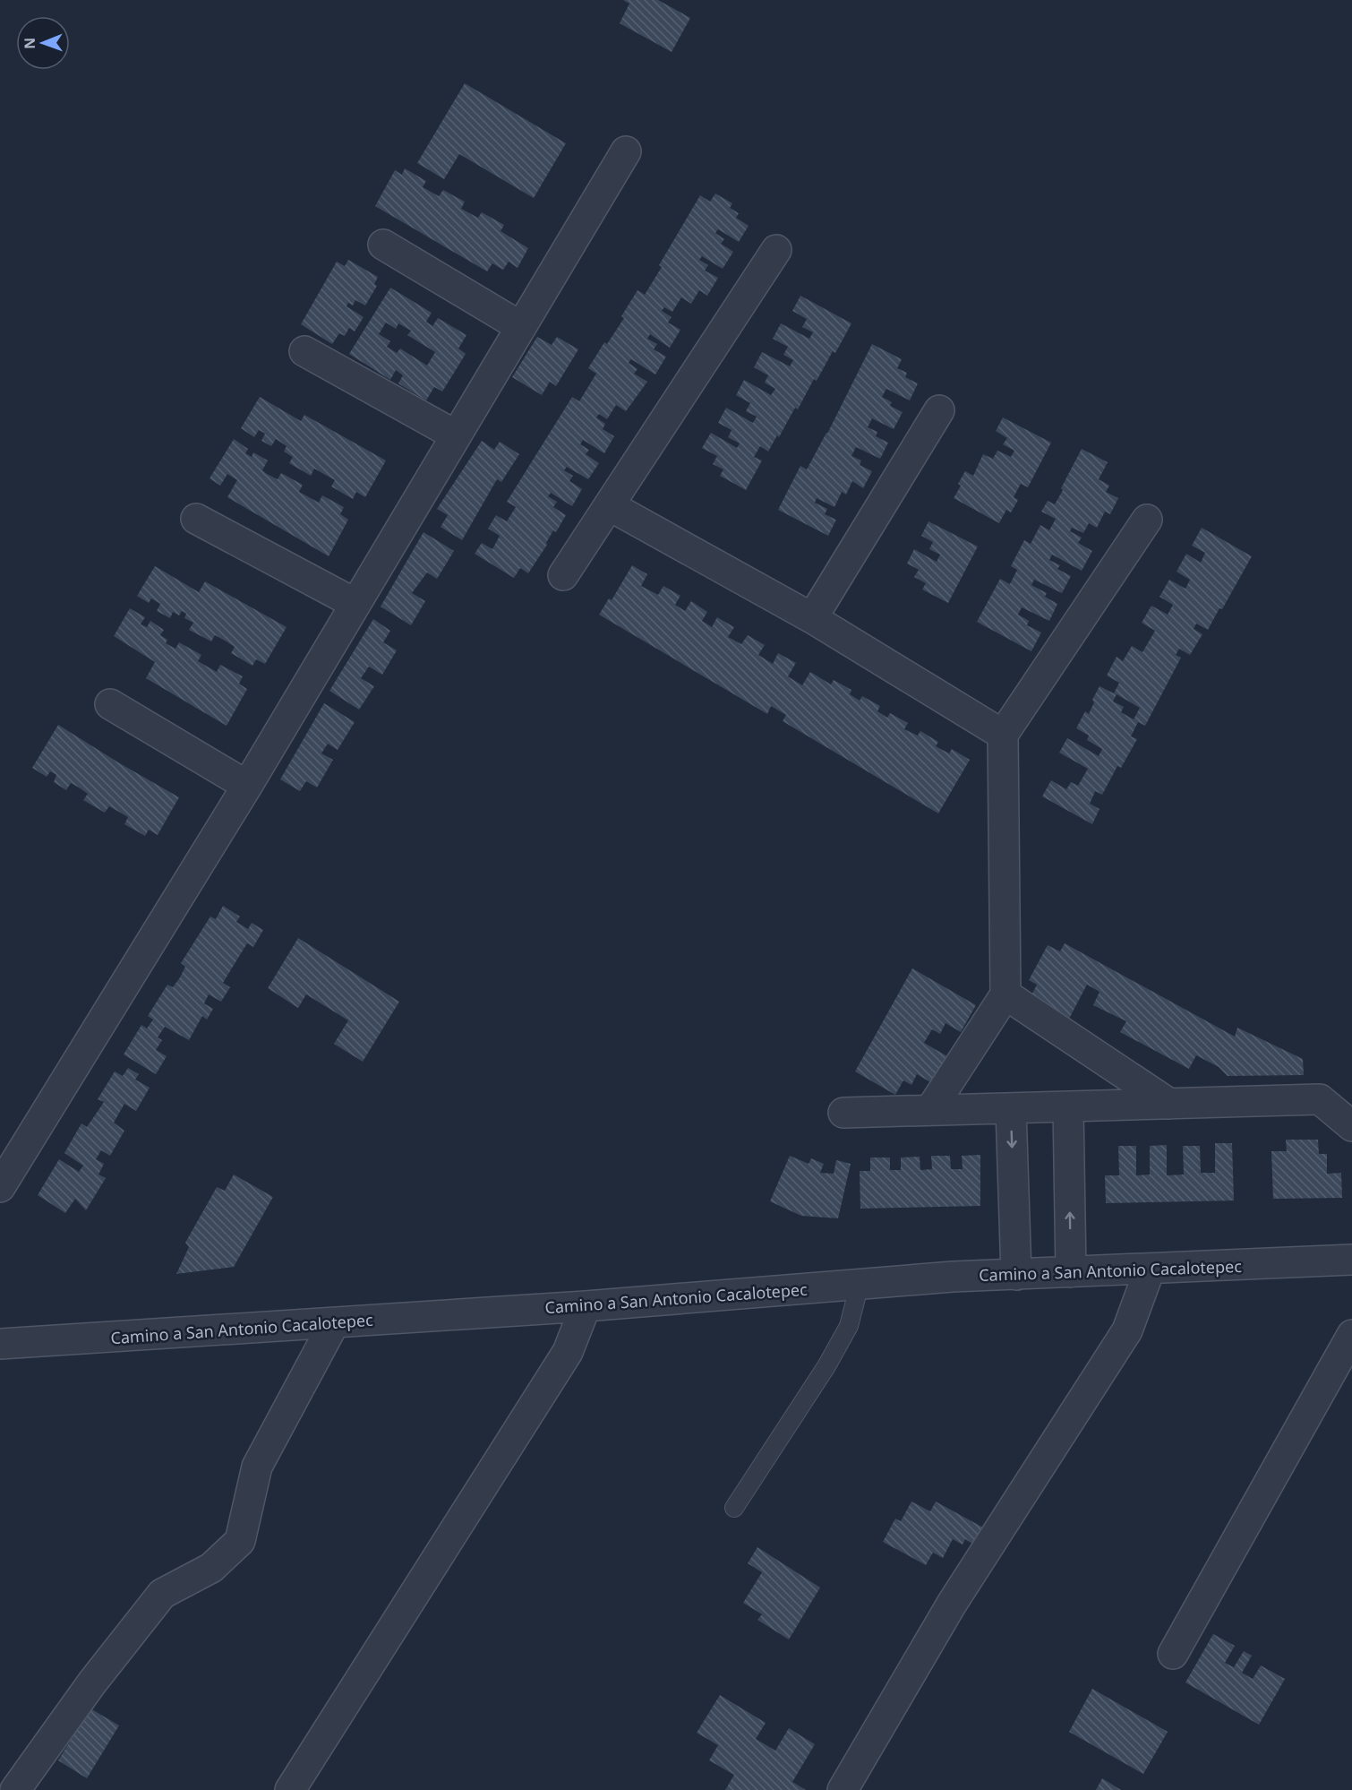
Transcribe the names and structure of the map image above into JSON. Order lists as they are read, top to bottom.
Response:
{
  "streets": {
    "street": ["Camino a San Antonio Cacalotepec"]
  },
  "north": "left"
}
